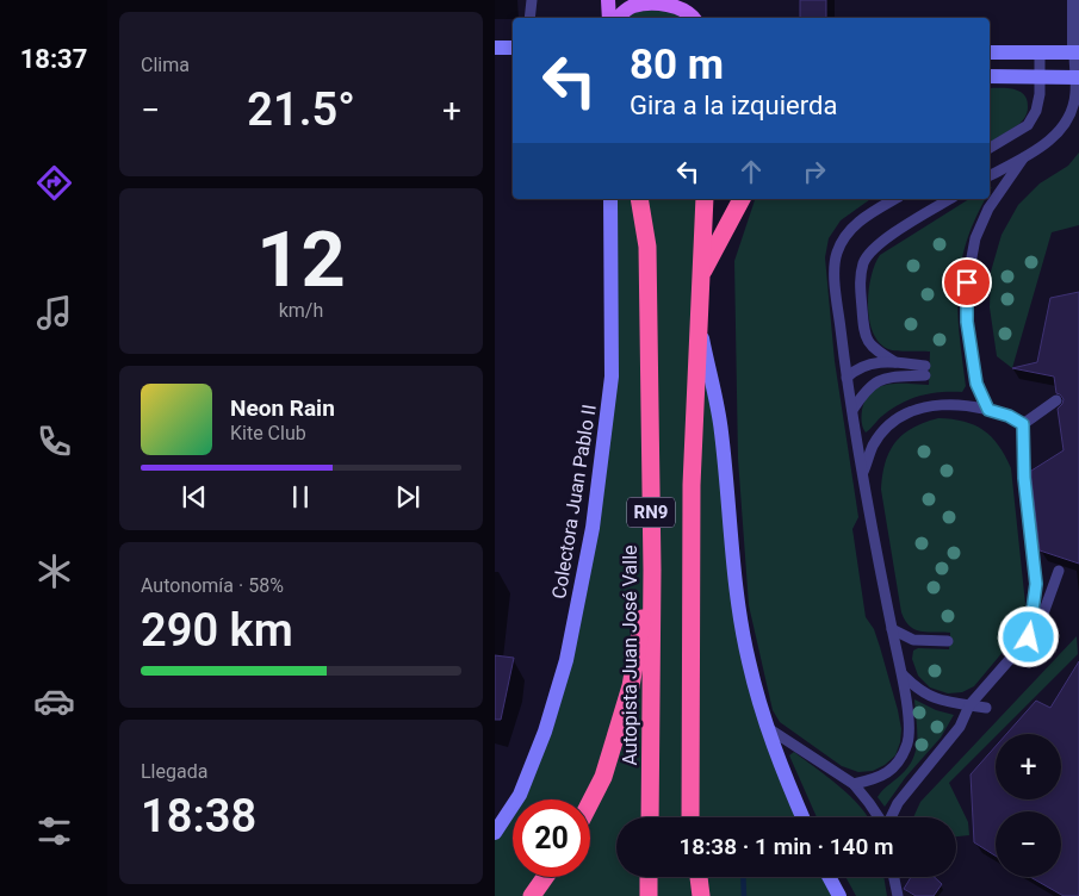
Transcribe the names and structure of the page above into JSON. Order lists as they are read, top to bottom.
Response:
{
  "streets": {
    "highway": ["RN9", "Autopista Juan José Valle"],
    "main road": ["Colectora Juan Pablo II"]
  },
  "page": {
    "tabs": "18:37",
    "tile": [
      "Clima",
      ["12", "km/h"],
      ["Autonomía · 58%", "290 km"],
      ["Llegada", "18:38"]
    ],
    "turn": ["80 m", "Gira a la izquierda"],
    "heat": ["−", "21.5°", "+"],
    "song": ["Neon Rain", "Kite Club"],
    "map_buttons": ["+", "−"],
    "limit": "20",
    "trip": "18:38 · 1 min · 140 m"
  }
}
